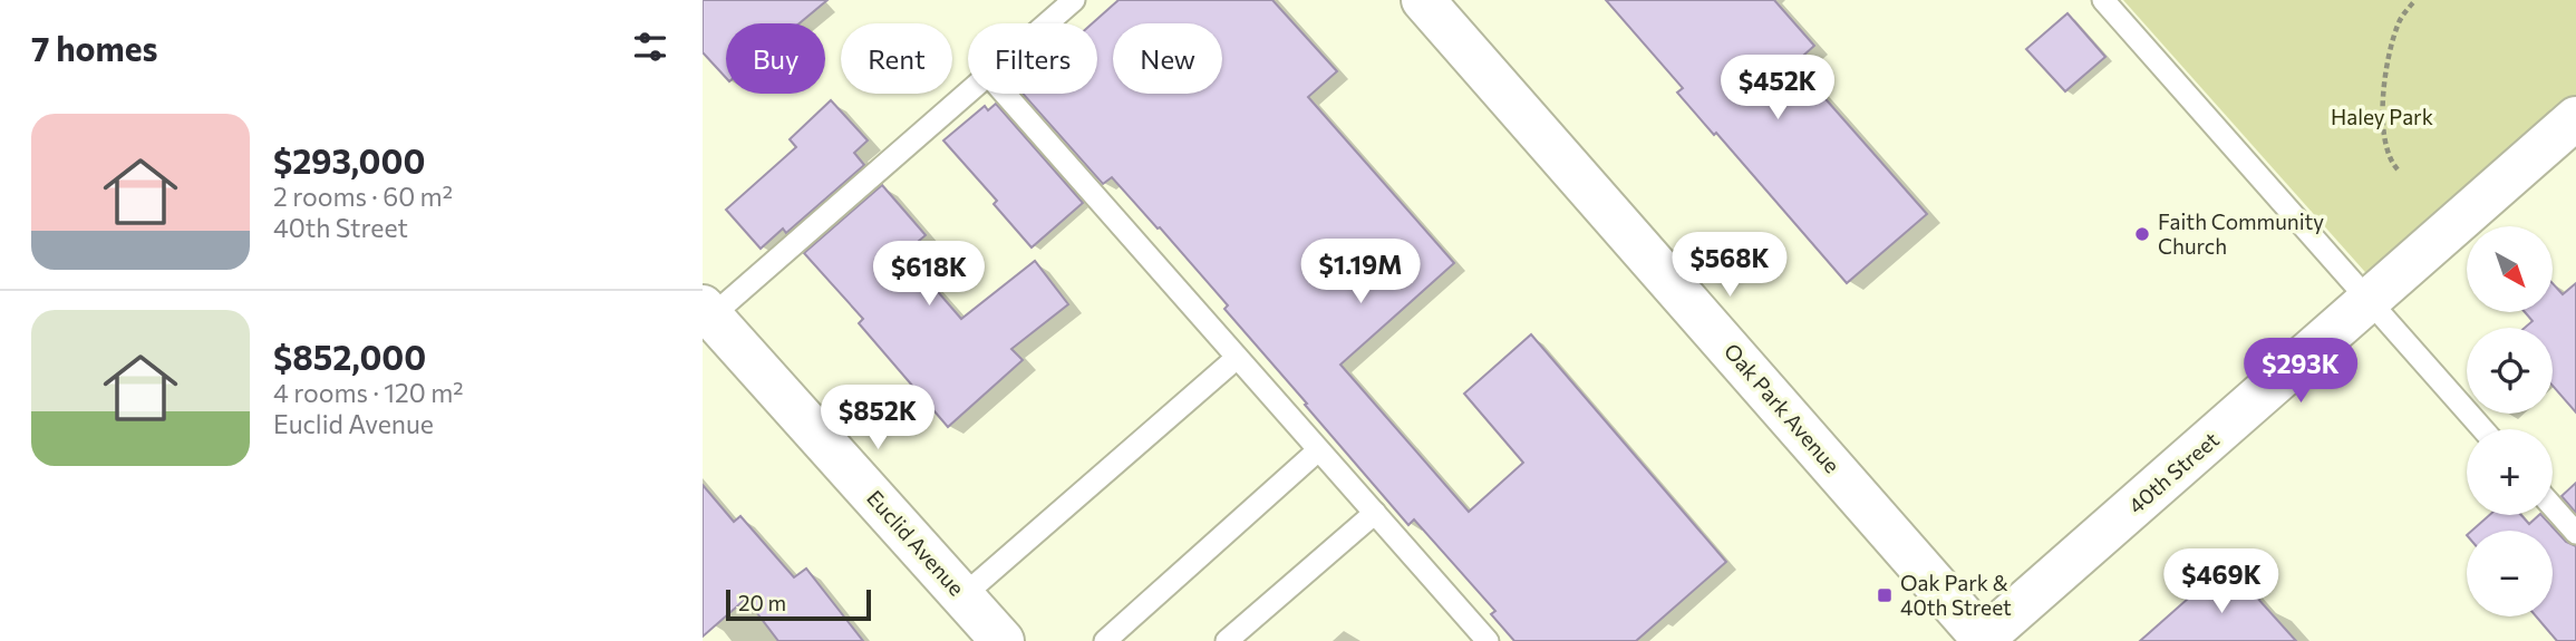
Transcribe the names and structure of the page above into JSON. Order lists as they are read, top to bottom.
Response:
{
  "streets": {
    "street": ["Oak Park Avenue", "40th Street", "Euclid Avenue"]
  },
  "crossings": [
    ["Oak Park Avenue", "40th Street"]
  ],
  "parks": ["Haley Park"],
  "places": {
    "other": ["Faith Community Church"],
    "transit": ["Oak Park & 40th Street"]
  },
  "scale_bar": "20 m",
  "north": "bottom right",
  "page": {
    "heading": "7 homes",
    "chip": [
      "Buy",
      "Rent",
      "Filters",
      "New"
    ],
    "price": [
      "$452K",
      "$568K",
      "$1.19M",
      "$618K",
      "$293K",
      "$852K",
      "$469K"
    ],
    "list": [
      {
        "name": "$293,000",
        "note": "2 rooms · 60 m² · 40th Street"
      },
      {
        "name": "$852,000",
        "note": "4 rooms · 120 m² · Euclid Avenue"
      }
    ],
    "map_buttons": ["+", "−"],
    "scale": "20 m"
  }
}
